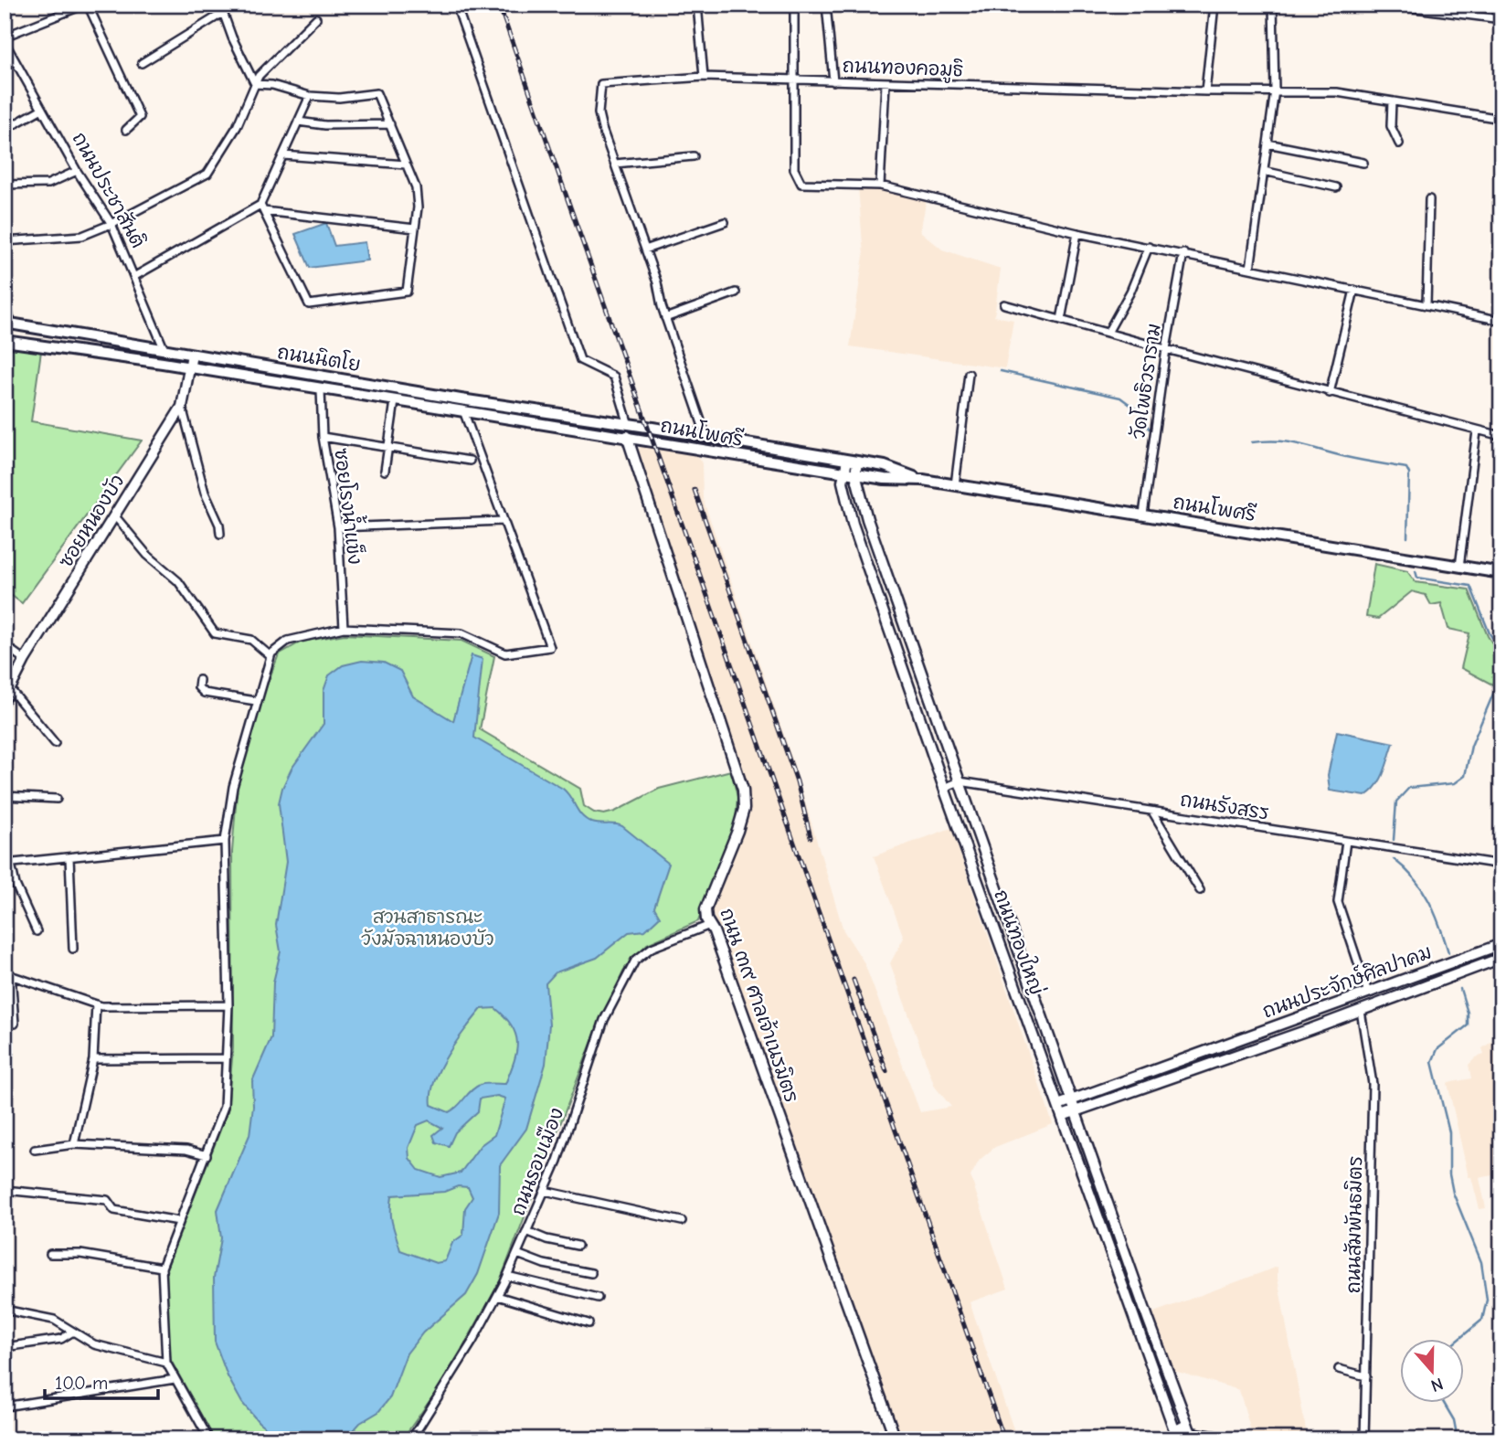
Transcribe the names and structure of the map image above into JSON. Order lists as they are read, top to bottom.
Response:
{
  "streets": {
    "main road": ["ถนนประชาสันติ", "ถนนนิตโย", "ถนนโพศรี"],
    "street": [
      "ถนนทองคอมูธิ",
      "วัดโพธิวราราม",
      "ซอยโรงน้ำแข็ง",
      "ซอยหนองบัว",
      "ถนนรังสรร",
      "ถนนทองใหญ่",
      "ถนนประจักษ์ศิลปาคม",
      "ถนน ๓๙ ศาลเจ้าเนรมิตร",
      "ถนนรอบเมือง",
      "ถนนสัมพันธมิตร"
    ]
  },
  "crossings": [
    ["ถนนประชาสันติ", "ถนนนิตโย"],
    ["ถนนนิตโย", "ถนนโพศรี"],
    ["ถนนนิตโย", "ซอยโรงน้ำแข็ง"],
    ["ถนนนิตโย", "ซอยหนองบัว"],
    ["ถนนนิตโย", "ถนน ๓๙ ศาลเจ้าเนรมิตร"],
    ["วัดโพธิวราราม", "ถนนโพศรี"],
    ["ถนนโพศรี", "ถนนทองใหญ่"],
    ["ถนนโพศรี", "ถนน ๓๙ ศาลเจ้าเนรมิตร"],
    ["ถนนรังสรร", "ถนนทองใหญ่"],
    ["ถนนทองใหญ่", "ถนนประจักษ์ศิลปาคม"],
    ["ถนนประจักษ์ศิลปาคม", "ถนนสัมพันธมิตร"],
    ["ถนน ๓๙ ศาลเจ้าเนรมิตร", "ถนนรอบเมือง"]
  ],
  "parks": ["สวนสาธารณะ วังมัจฉาหนองบัว"],
  "scale_bar": "100 m",
  "north": "bottom"
}
